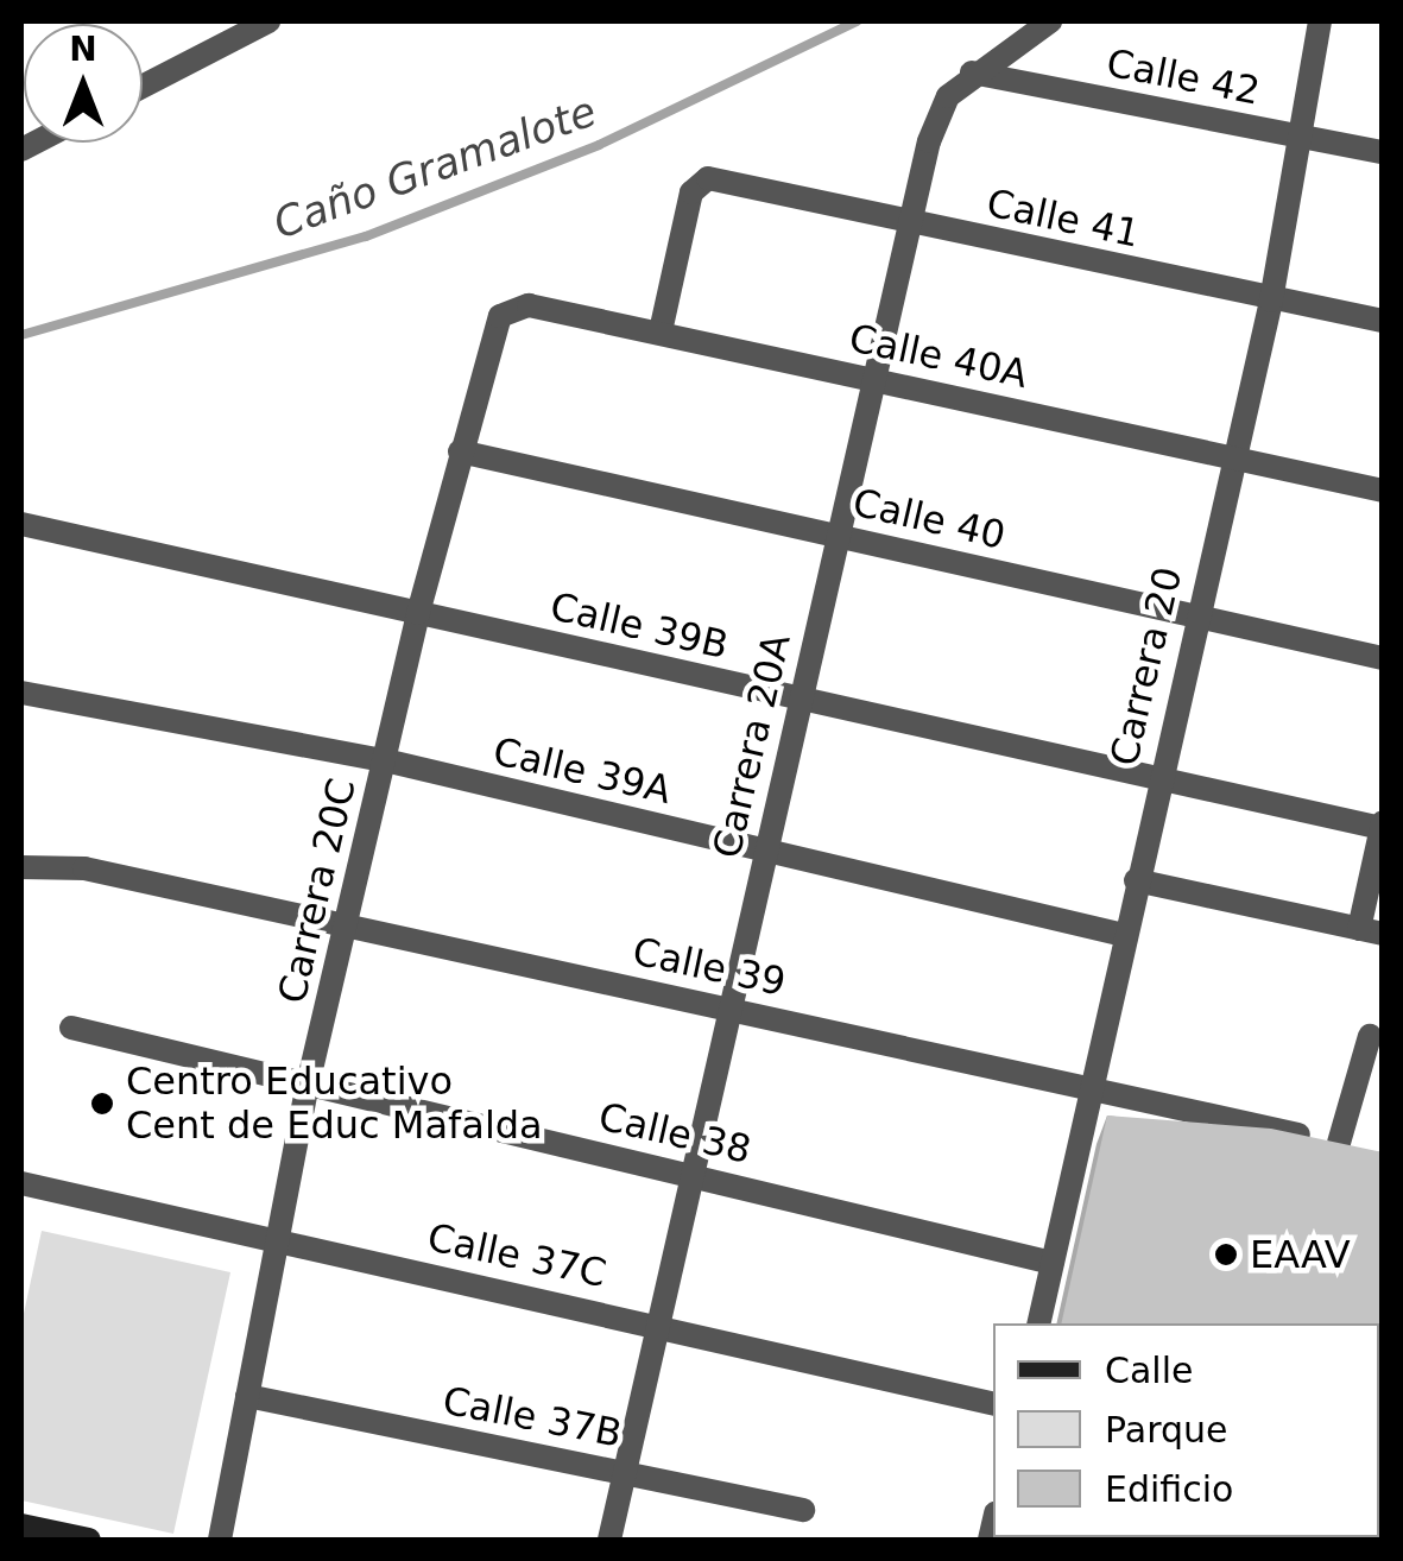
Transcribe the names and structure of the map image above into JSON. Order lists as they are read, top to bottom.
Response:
{
  "streets": {
    "street": [
      "Calle 42",
      "Calle 41",
      "Calle 40A",
      "Calle 40",
      "Calle 39B",
      "Carrera 20",
      "Carrera 20A",
      "Calle 39A",
      "Carrera 20C",
      "Calle 39",
      "Calle 38",
      "Calle 37C",
      "Calle 37B"
    ]
  },
  "crossings": [
    ["Calle 42", "Carrera 20"],
    ["Calle 42", "Carrera 20A"],
    ["Calle 41", "Calle 40A"],
    ["Calle 41", "Carrera 20"],
    ["Calle 41", "Carrera 20A"],
    ["Calle 40A", "Carrera 20"],
    ["Calle 40A", "Carrera 20A"],
    ["Calle 40A", "Carrera 20C"],
    ["Calle 40", "Carrera 20"],
    ["Calle 40", "Carrera 20A"],
    ["Calle 40", "Carrera 20C"],
    ["Calle 39B", "Carrera 20"],
    ["Calle 39B", "Carrera 20A"],
    ["Calle 39B", "Carrera 20C"],
    ["Carrera 20", "Calle 39A"],
    ["Carrera 20", "Calle 39"],
    ["Carrera 20", "Calle 38"],
    ["Carrera 20A", "Calle 39A"],
    ["Carrera 20A", "Calle 39"],
    ["Carrera 20A", "Calle 38"],
    ["Carrera 20A", "Calle 37C"],
    ["Carrera 20A", "Calle 37B"],
    ["Calle 39A", "Carrera 20C"],
    ["Carrera 20C", "Calle 39"],
    ["Carrera 20C", "Calle 38"],
    ["Carrera 20C", "Calle 37C"],
    ["Carrera 20C", "Calle 37B"]
  ],
  "water": ["Caño Gramalote"],
  "places": ["Centro Educativo Cent de Educ Mafalda", "EAAV"],
  "legend": ["Calle", "Parque", "Edificio"],
  "north": "top"
}
